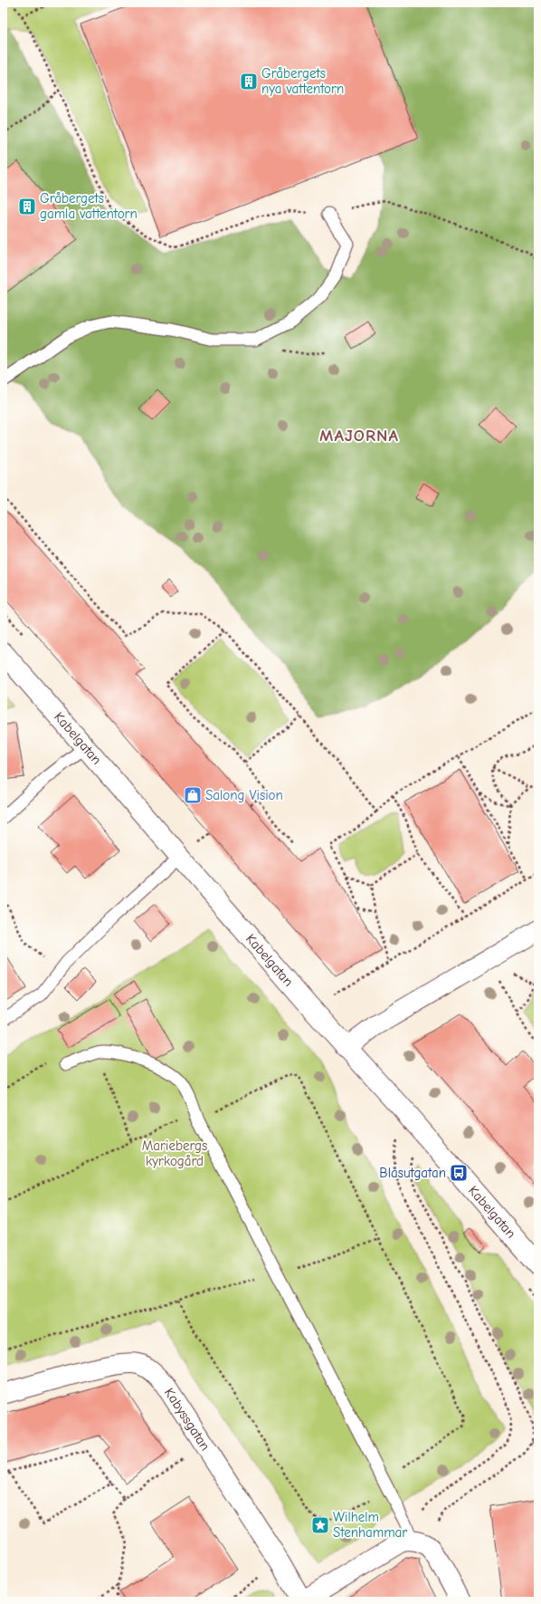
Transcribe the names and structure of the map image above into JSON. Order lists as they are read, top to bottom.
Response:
{
  "streets": {
    "street": ["Kabelgatan", "Kabyssgatan"]
  },
  "districts": ["MAJORNA"],
  "parks": ["Mariebergs kyrkogård"],
  "places": {
    "building": ["Gråbergets nya vattentorn", "Gråbergets gamla vattentorn"],
    "shop": ["Salong Vision"],
    "bus stop": ["Blåsutgatan"],
    "place": ["Wilhelm Stenhammar"]
  }
}
